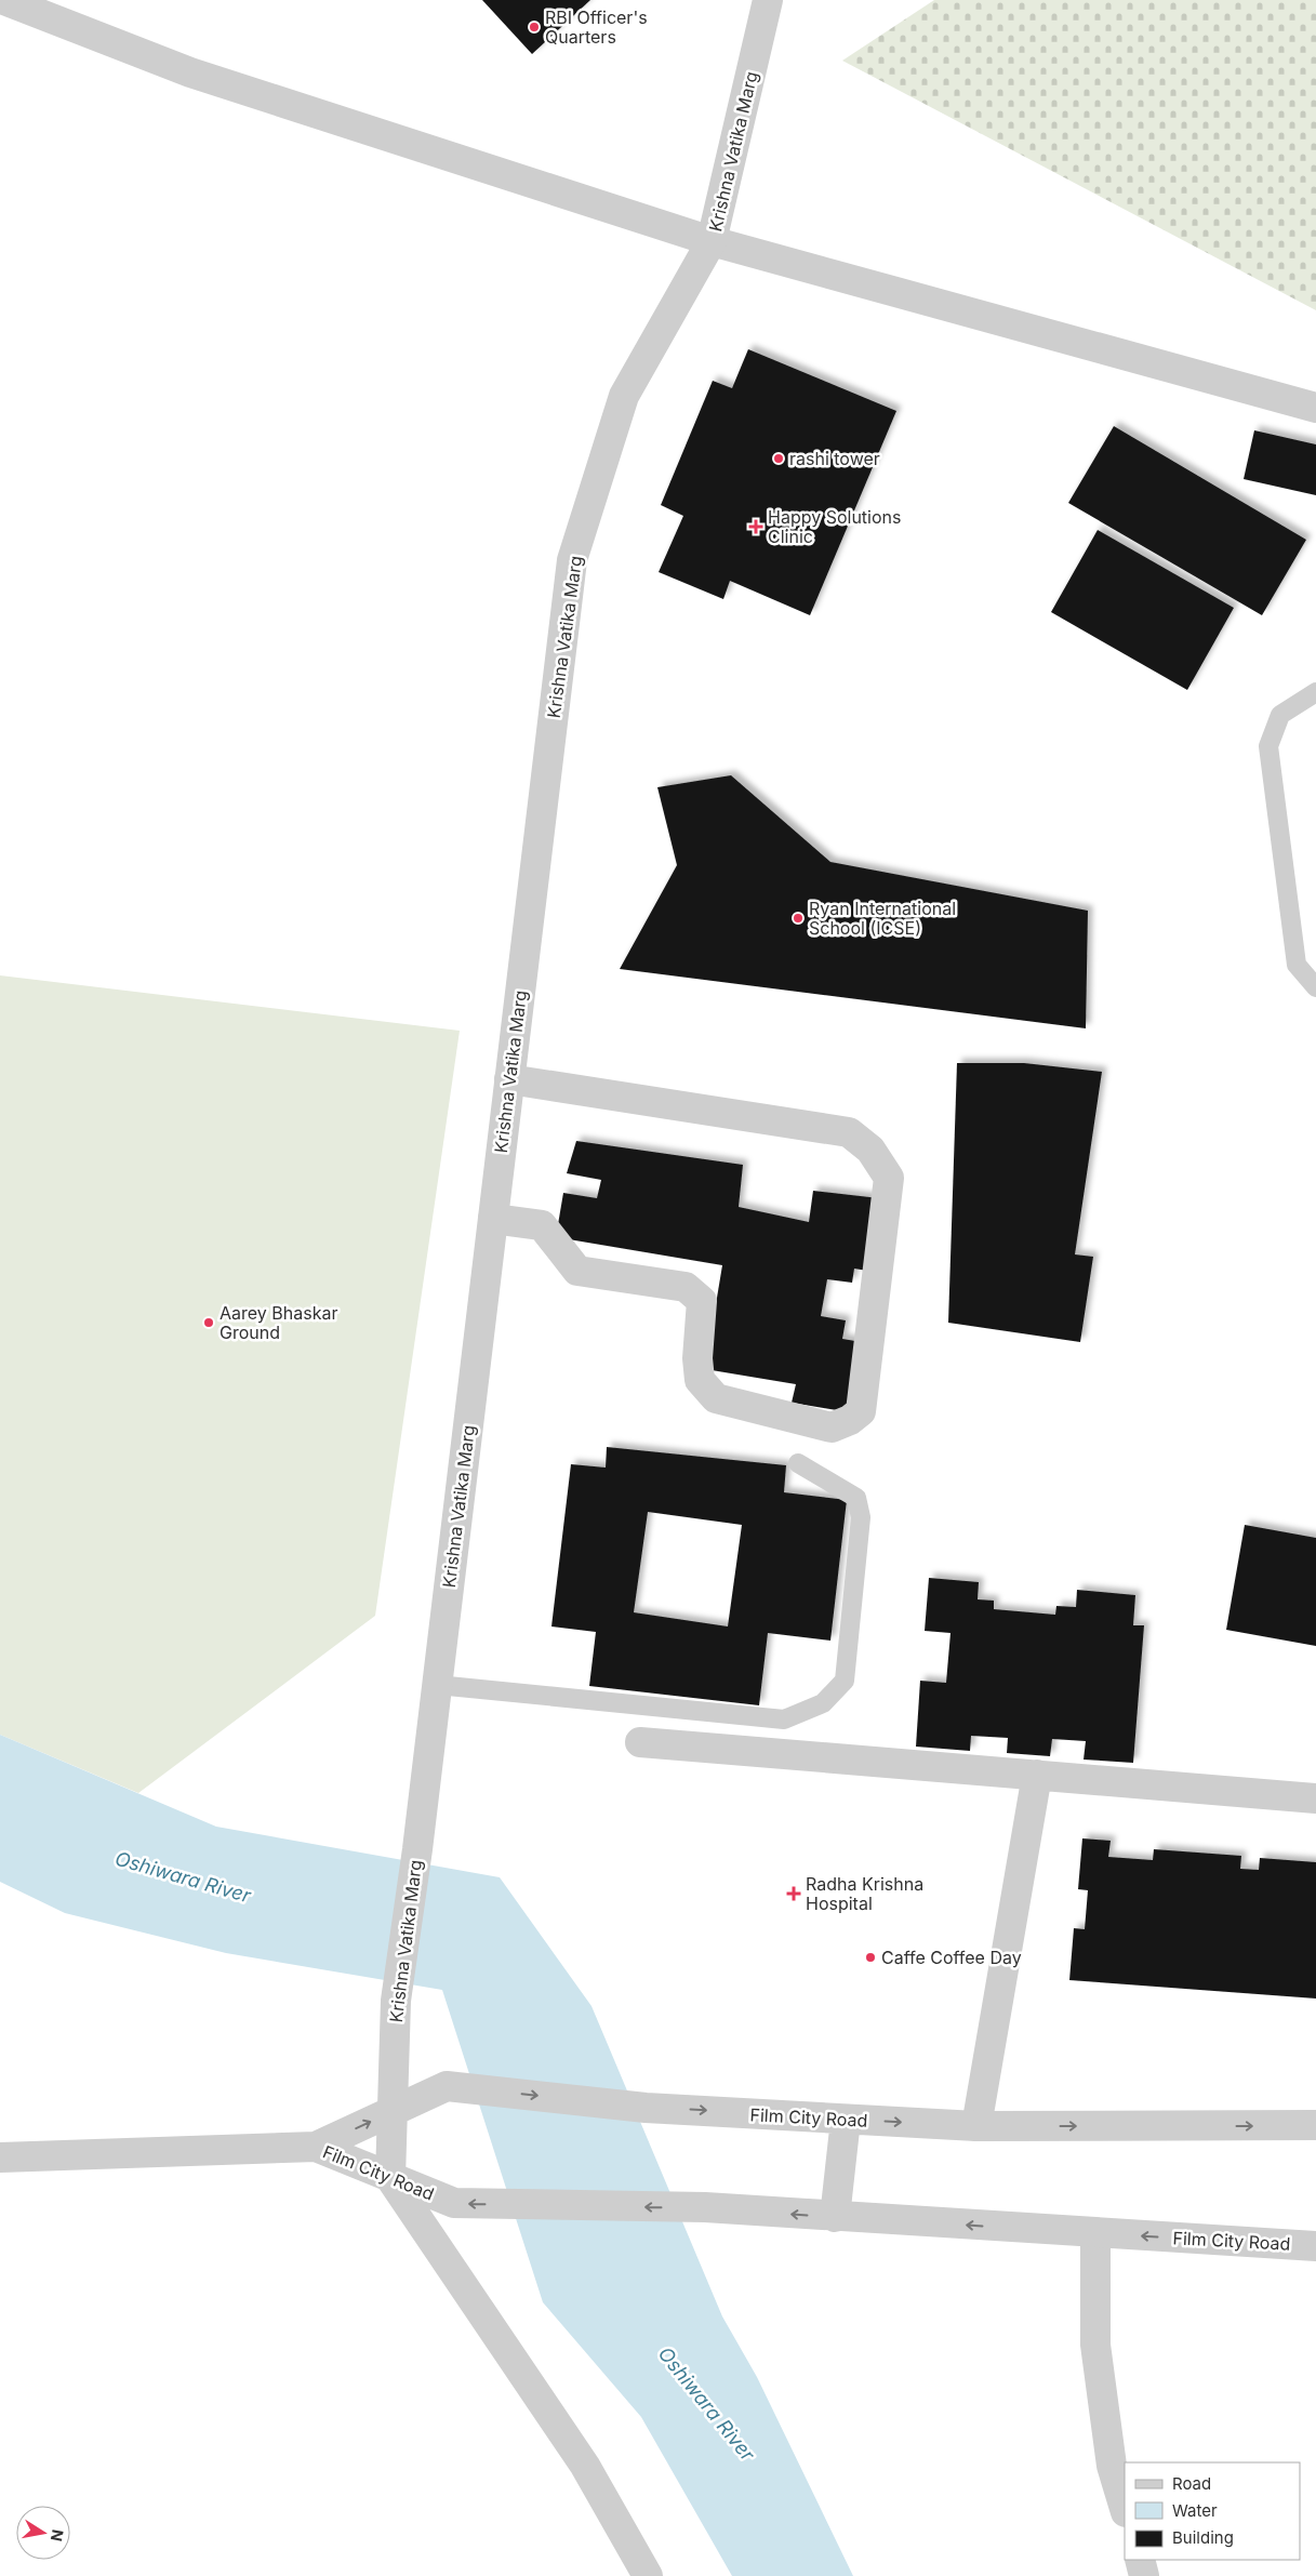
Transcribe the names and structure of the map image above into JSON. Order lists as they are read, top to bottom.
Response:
{
  "streets": {
    "street": ["Krishna Vatika Marg", "Film City Road"]
  },
  "crossings": [
    ["Krishna Vatika Marg", "Film City Road"]
  ],
  "water": ["Oshiwara River"],
  "places": {
    "other": [
      "RBI Officer's Quarters",
      "rashi tower",
      "Ryan International School (ICSE)",
      "Aarey Bhaskar Ground",
      "Caffe Coffee Day"
    ],
    "health": ["Happy Solutions Clinic", "Radha Krishna Hospital"]
  },
  "legend": ["Road", "Water", "Building"],
  "north": "right"
}
